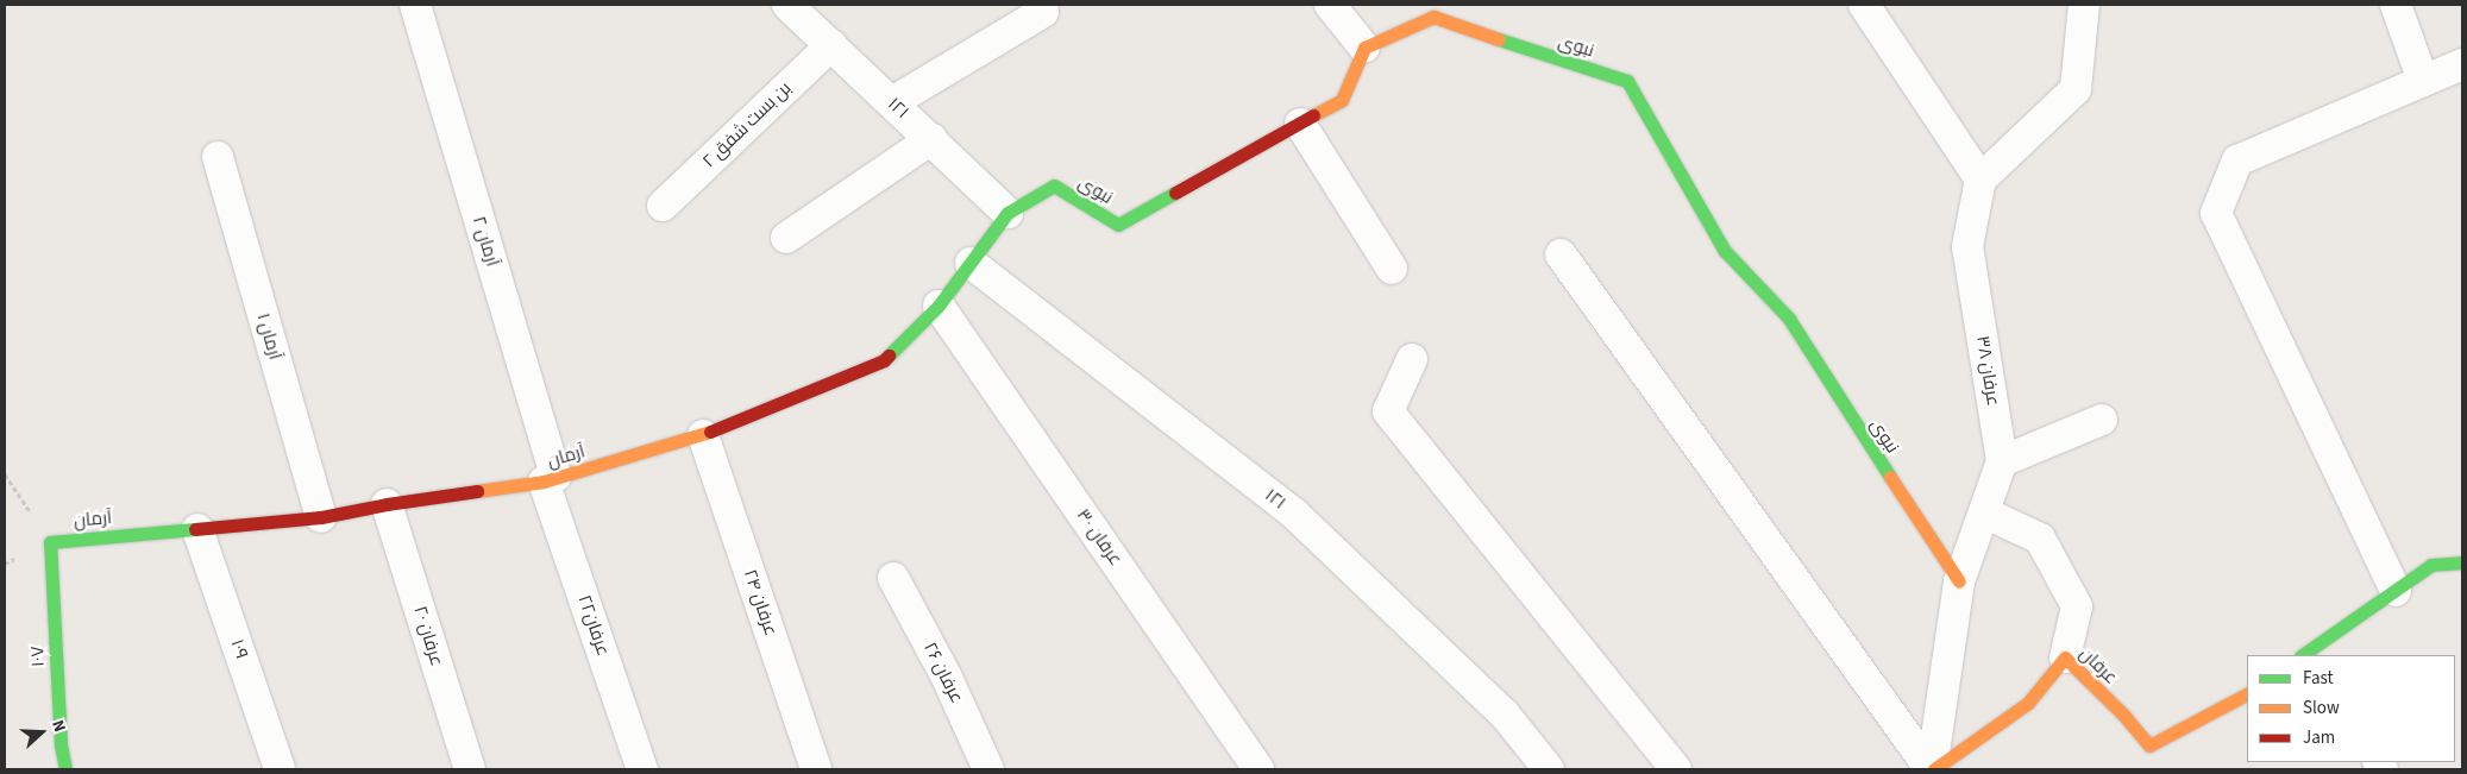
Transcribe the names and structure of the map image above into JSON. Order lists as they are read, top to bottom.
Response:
{
  "streets": {
    "street": [
      "نبوی",
      "۱۲۱",
      "بن بست شفق ۲",
      "آرمان ۲",
      "آرمان ۱",
      "عرفان ۳۸",
      "آرمان",
      "عرفان ۳۰",
      "عرفان ۲۴",
      "عرفان۲۲",
      "عرفان ۲۰",
      "۱۰۹",
      "۱۰۷",
      "عرفان",
      "عرفان ۲۶"
    ]
  },
  "crossings": [
    ["نبوی", "۱۲۱"],
    ["نبوی", "عرفان ۳۸"],
    ["نبوی", "آرمان"],
    ["۱۲۱", "بن بست شفق ۲"],
    ["۱۲۱", "آرمان"],
    ["آرمان ۲", "آرمان"],
    ["آرمان ۲", "عرفان۲۲"],
    ["آرمان ۱", "آرمان"],
    ["عرفان ۳۸", "عرفان"],
    ["آرمان", "عرفان ۳۰"],
    ["آرمان", "عرفان ۲۴"],
    ["آرمان", "عرفان۲۲"],
    ["آرمان", "عرفان ۲۰"],
    ["آرمان", "۱۰۹"],
    ["آرمان", "۱۰۷"]
  ],
  "legend": ["Fast", "Slow", "Jam"],
  "north": "right"
}
